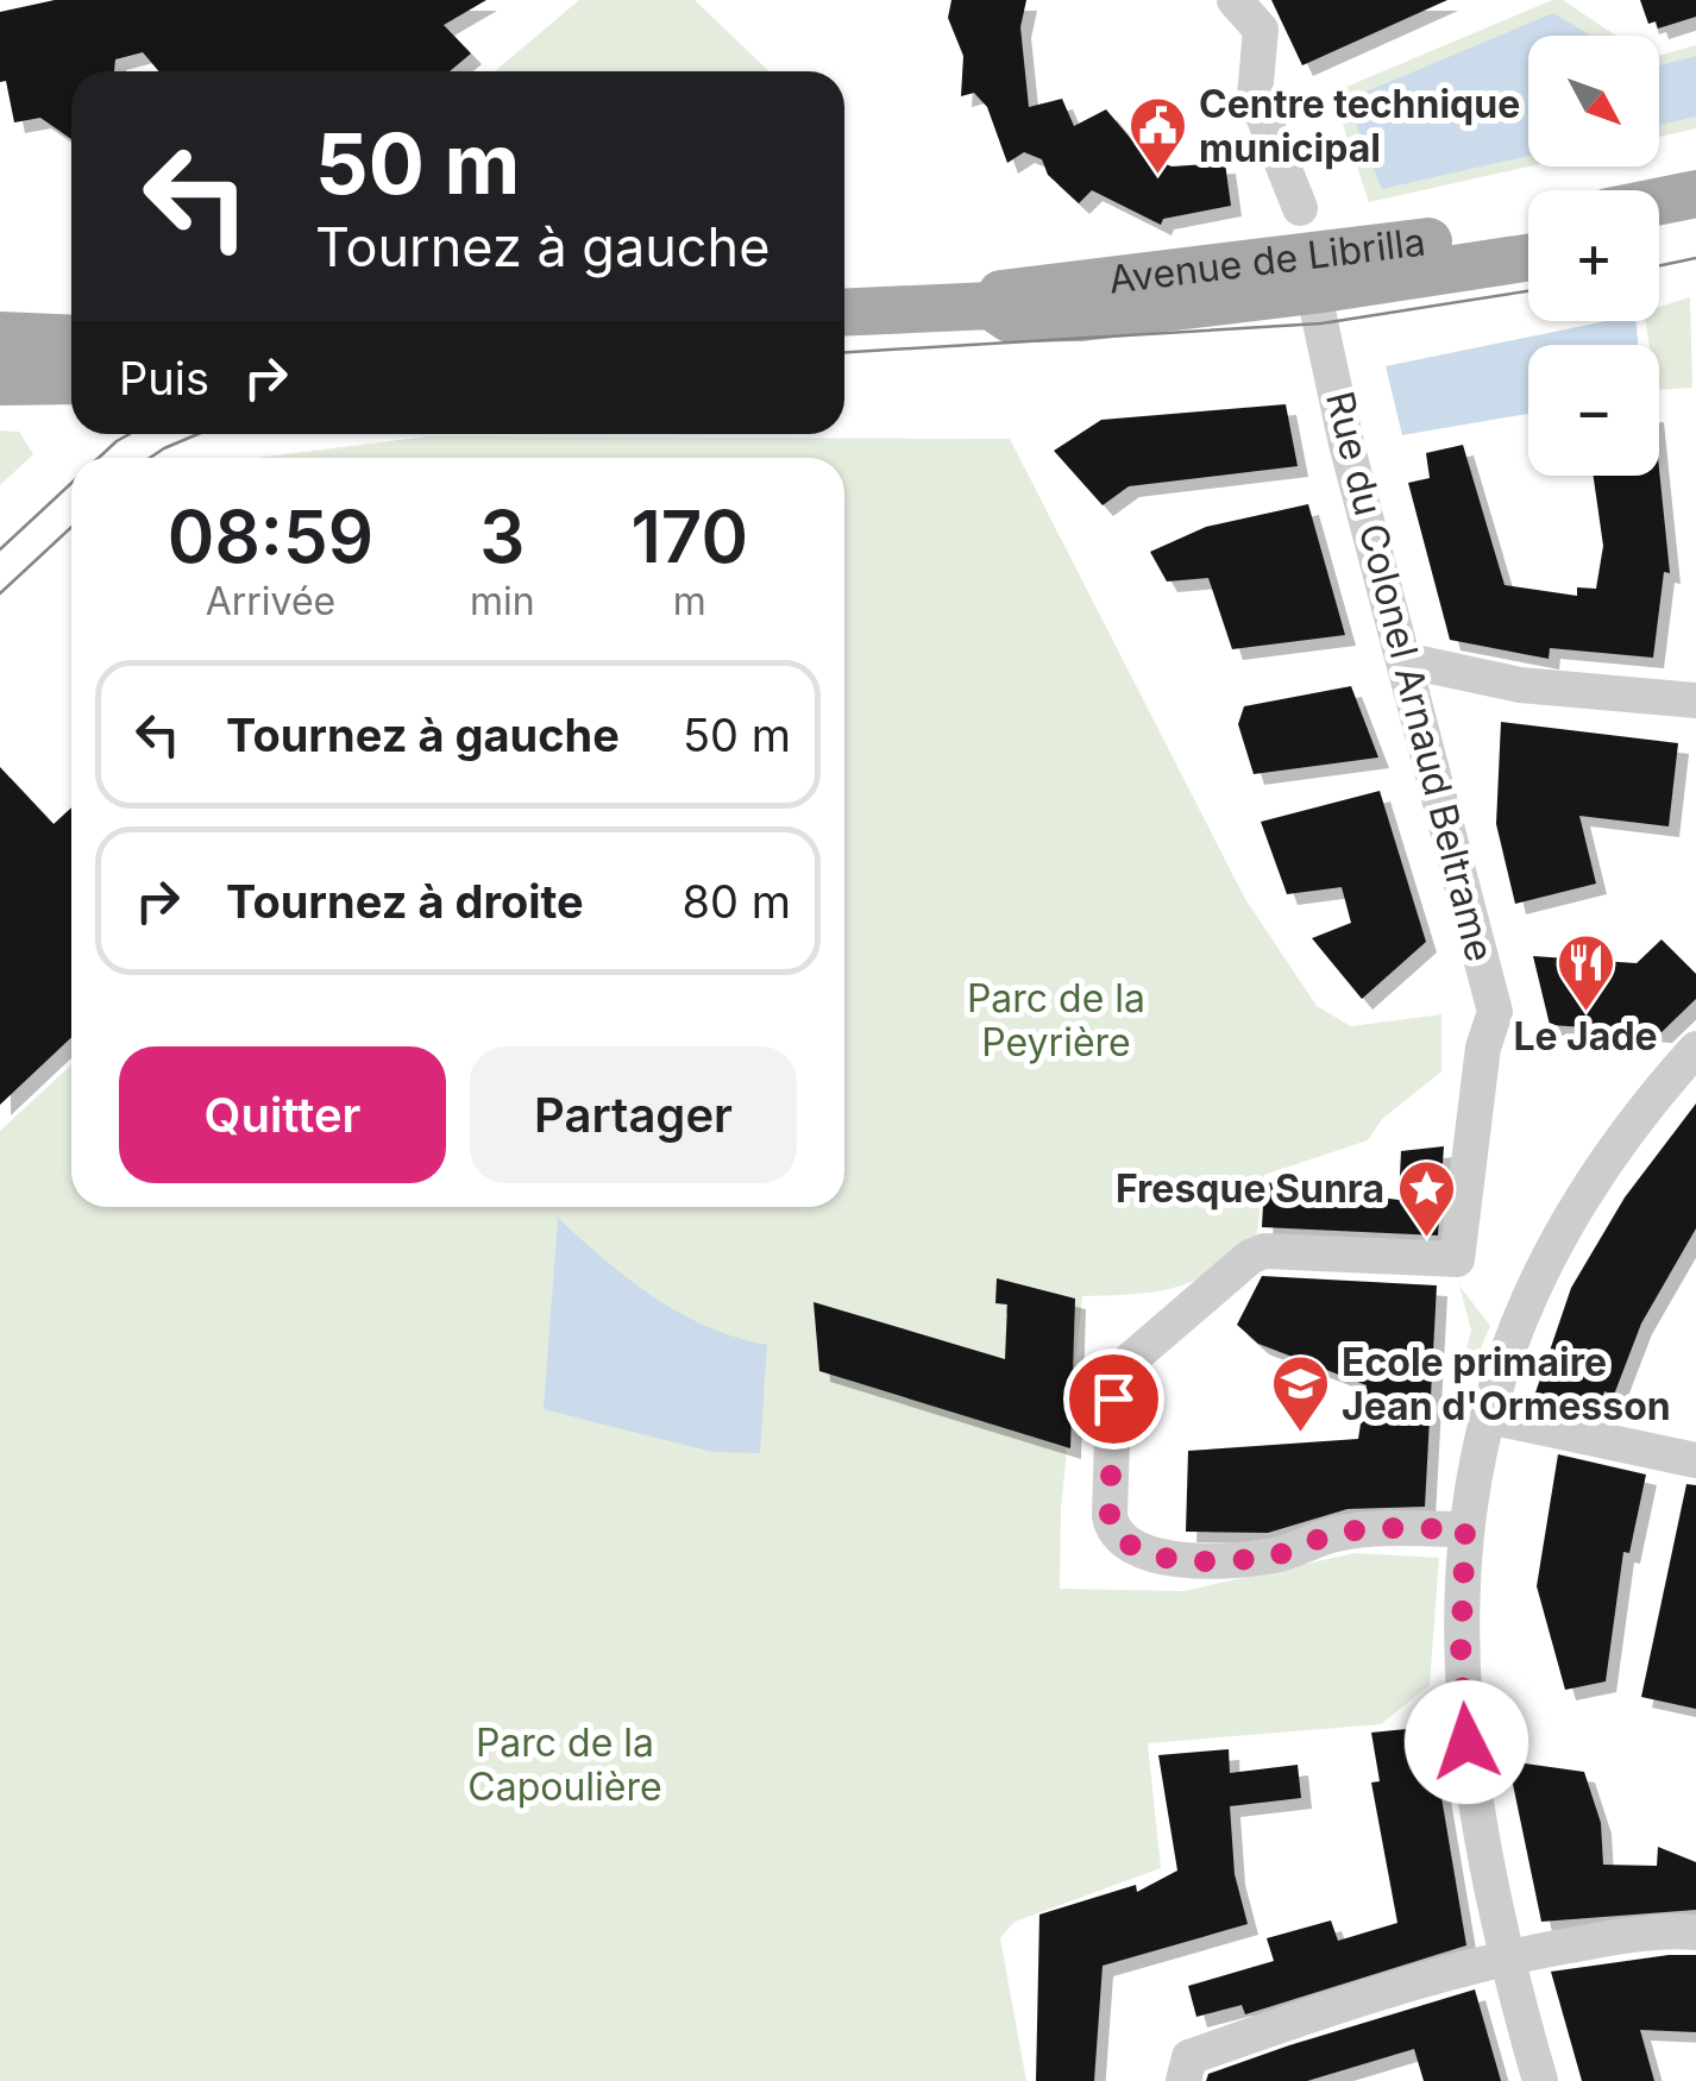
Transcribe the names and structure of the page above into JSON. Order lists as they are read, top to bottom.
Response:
{
  "streets": {
    "main road": ["Avenue de Librilla"],
    "street": ["Rue du Colonel Arnaud Beltrame"]
  },
  "crossings": [
    ["Avenue de Librilla", "Rue du Colonel Arnaud Beltrame"]
  ],
  "parks": ["Parc de la Peyrière", "Parc de la Capoulière"],
  "places": {
    "public building": ["Centre technique municipal"],
    "restaurant": ["Le Jade"],
    "place": ["Fresque Sunra"],
    "school or university": ["Ecole primaire Jean d'Ormesson"]
  },
  "north": "bottom right",
  "page": {
    "map_buttons": ["+", "−"],
    "turn": ["50 m", "Tournez à gauche"],
    "then": "Puis",
    "eta": [
      "08:59",
      "Arrivée",
      "3",
      "min",
      "170",
      "m"
    ],
    "list": [
      {
        "name": "Tournez à gauche",
        "value": "50 m"
      },
      {
        "name": "Tournez à droite",
        "value": "80 m"
      }
    ],
    "buttons": ["Quitter", "Partager"]
  }
}
